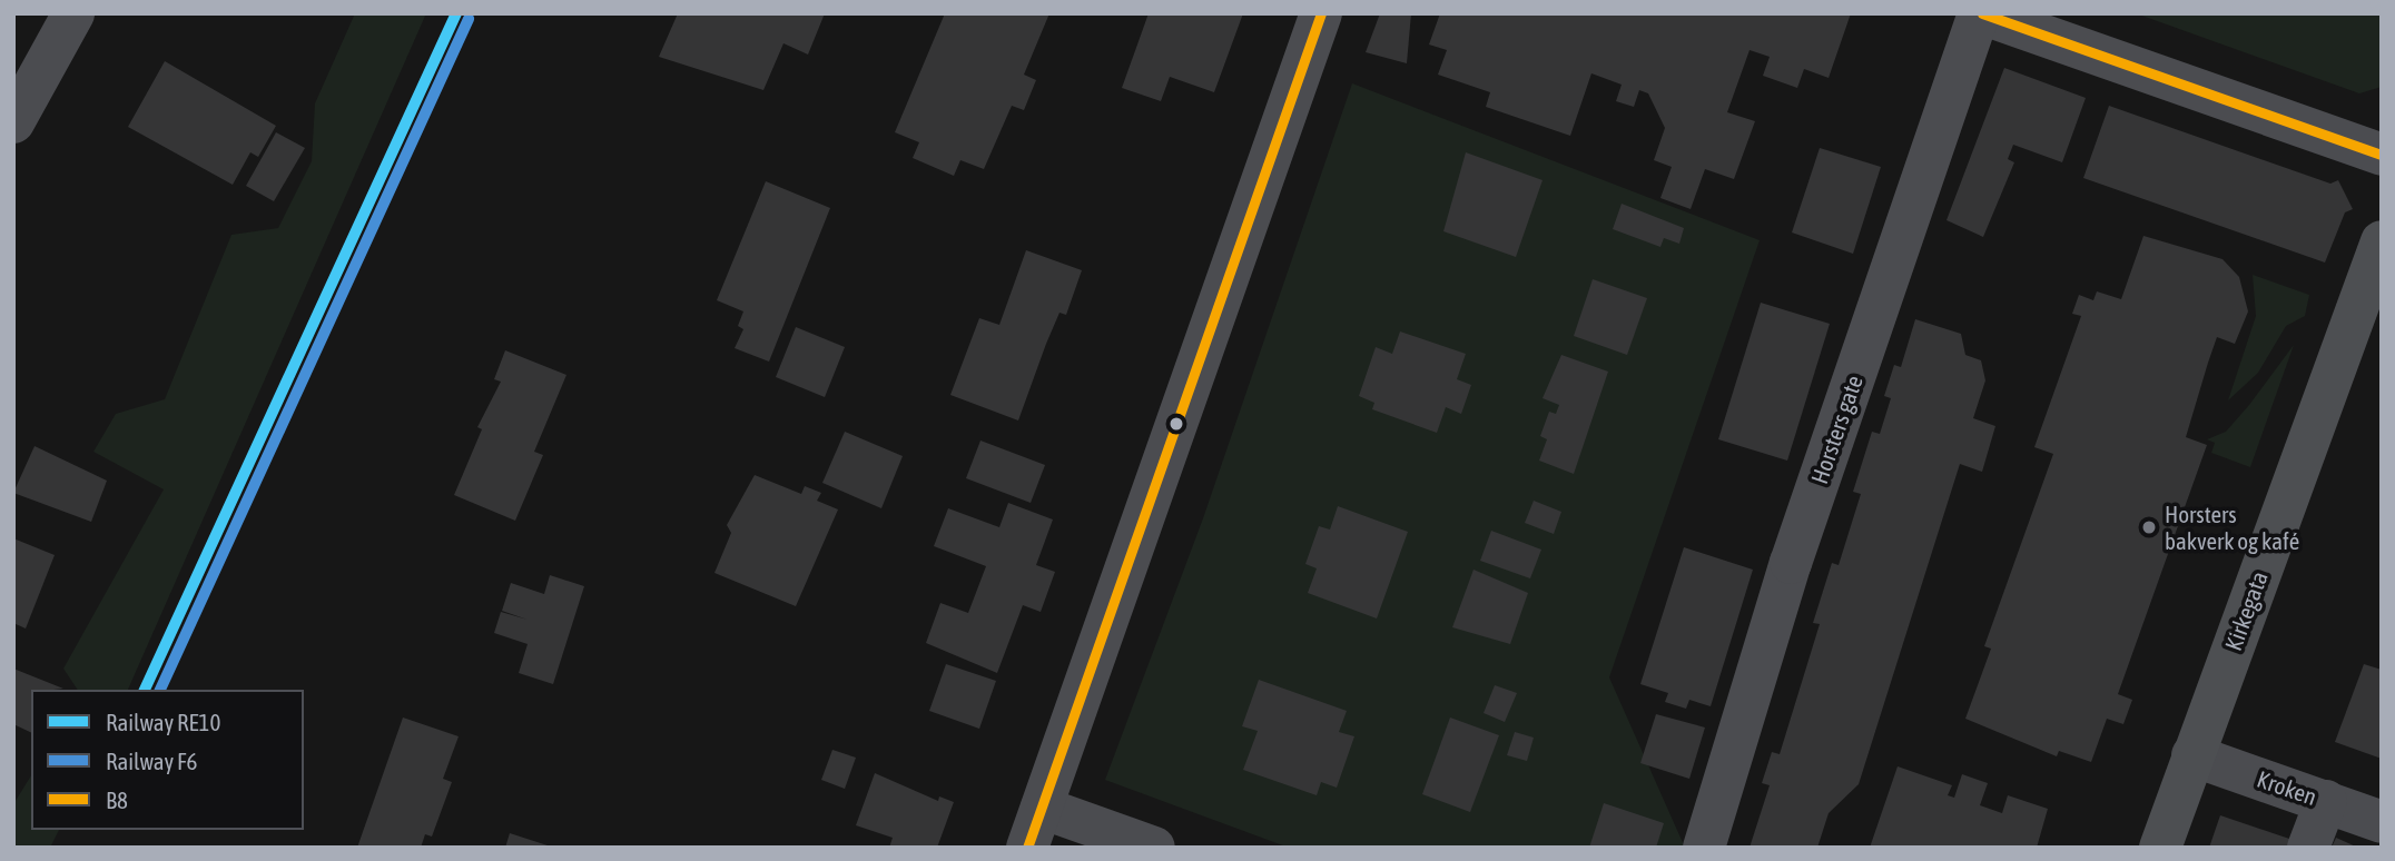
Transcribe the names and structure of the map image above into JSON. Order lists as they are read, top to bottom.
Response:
{
  "streets": {
    "main road": ["Kirkegata"],
    "street": ["Horsters gate", "Kroken"]
  },
  "crossings": [
    ["Kirkegata", "Kroken"]
  ],
  "places": ["Horsters bakverk og kafé"],
  "lines": ["rail line RE10", "transit line B8", "rail line F6"],
  "legend": ["Railway RE10", "Railway F6", "B8"]
}
